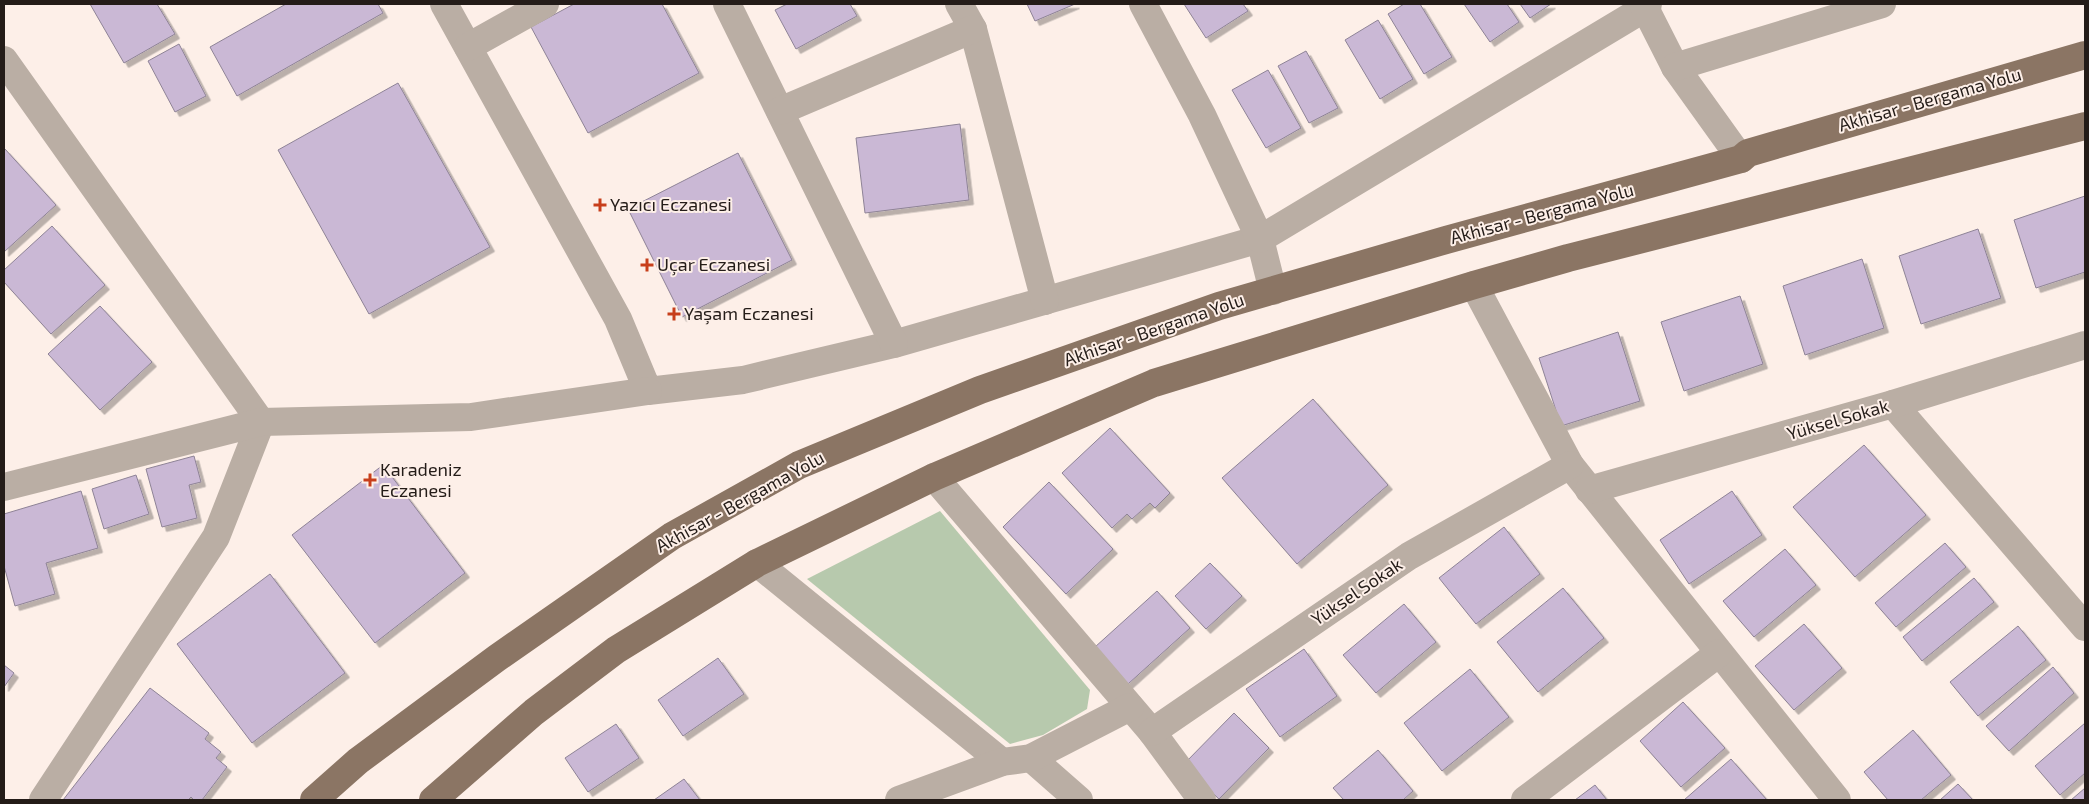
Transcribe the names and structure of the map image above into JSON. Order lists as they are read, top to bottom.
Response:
{
  "streets": {
    "main road": ["Akhisar - Bergama Yolu"],
    "street": ["Yüksel Sokak"]
  },
  "places": {
    "health": [
      "Yazıcı Eczanesi",
      "Uçar Eczanesi",
      "Yaşam Eczanesi",
      "Karadeniz Eczanesi"
    ]
  }
}
